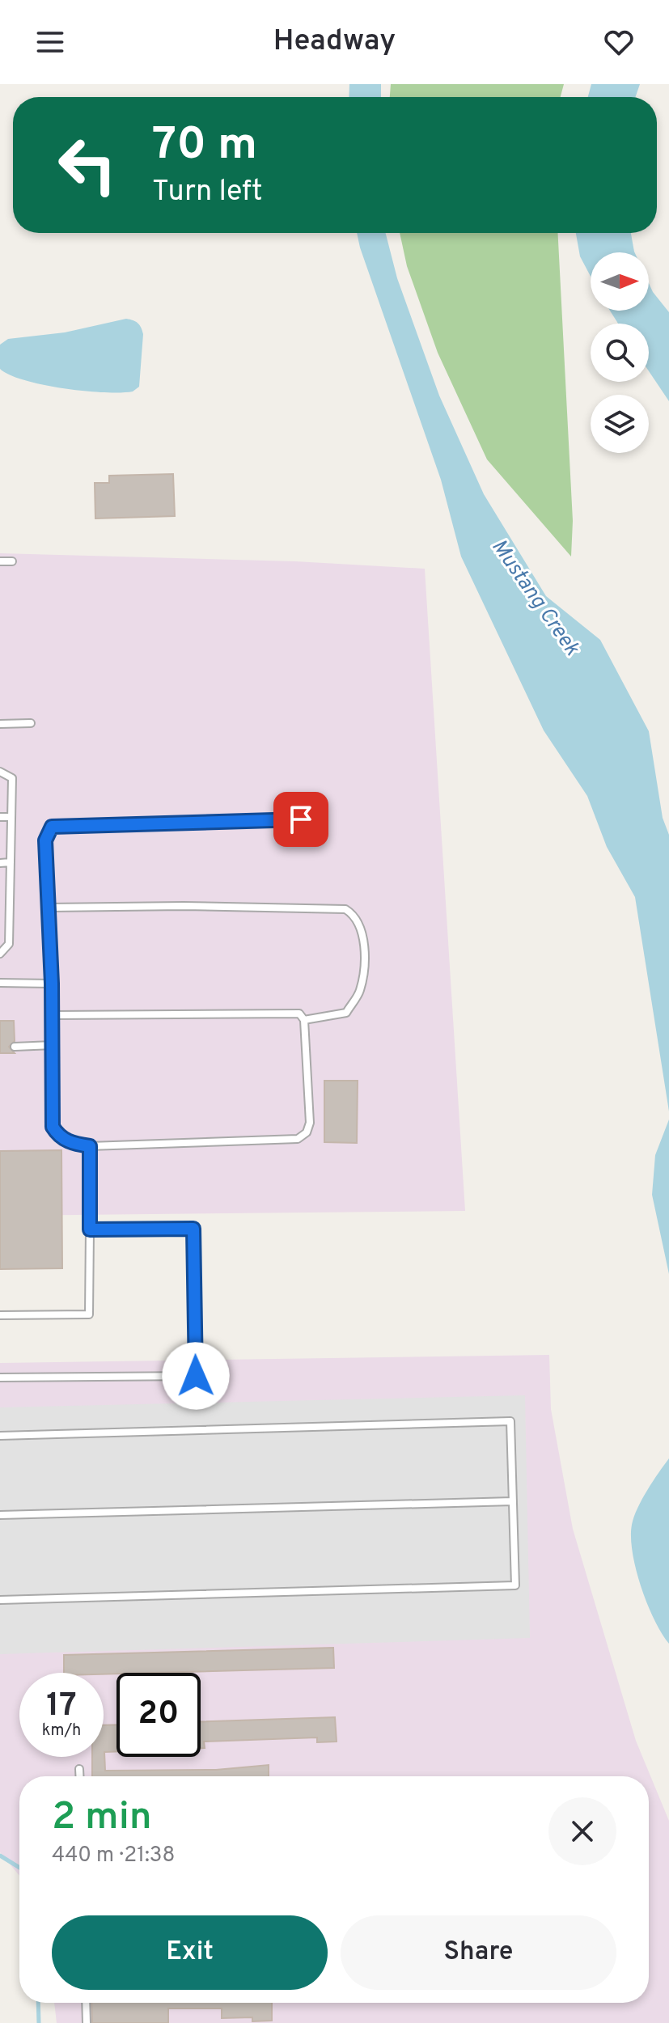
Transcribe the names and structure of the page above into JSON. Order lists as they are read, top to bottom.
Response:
{
  "water": ["Mustang Creek"],
  "north": "right",
  "page": {
    "header": "Headway",
    "turn": ["70 m", "Turn left"],
    "speed": "17 km/h",
    "limit": "20",
    "heading": ["2 min", "440 m · 21:38"],
    "buttons": ["Exit", "Share"]
  }
}
